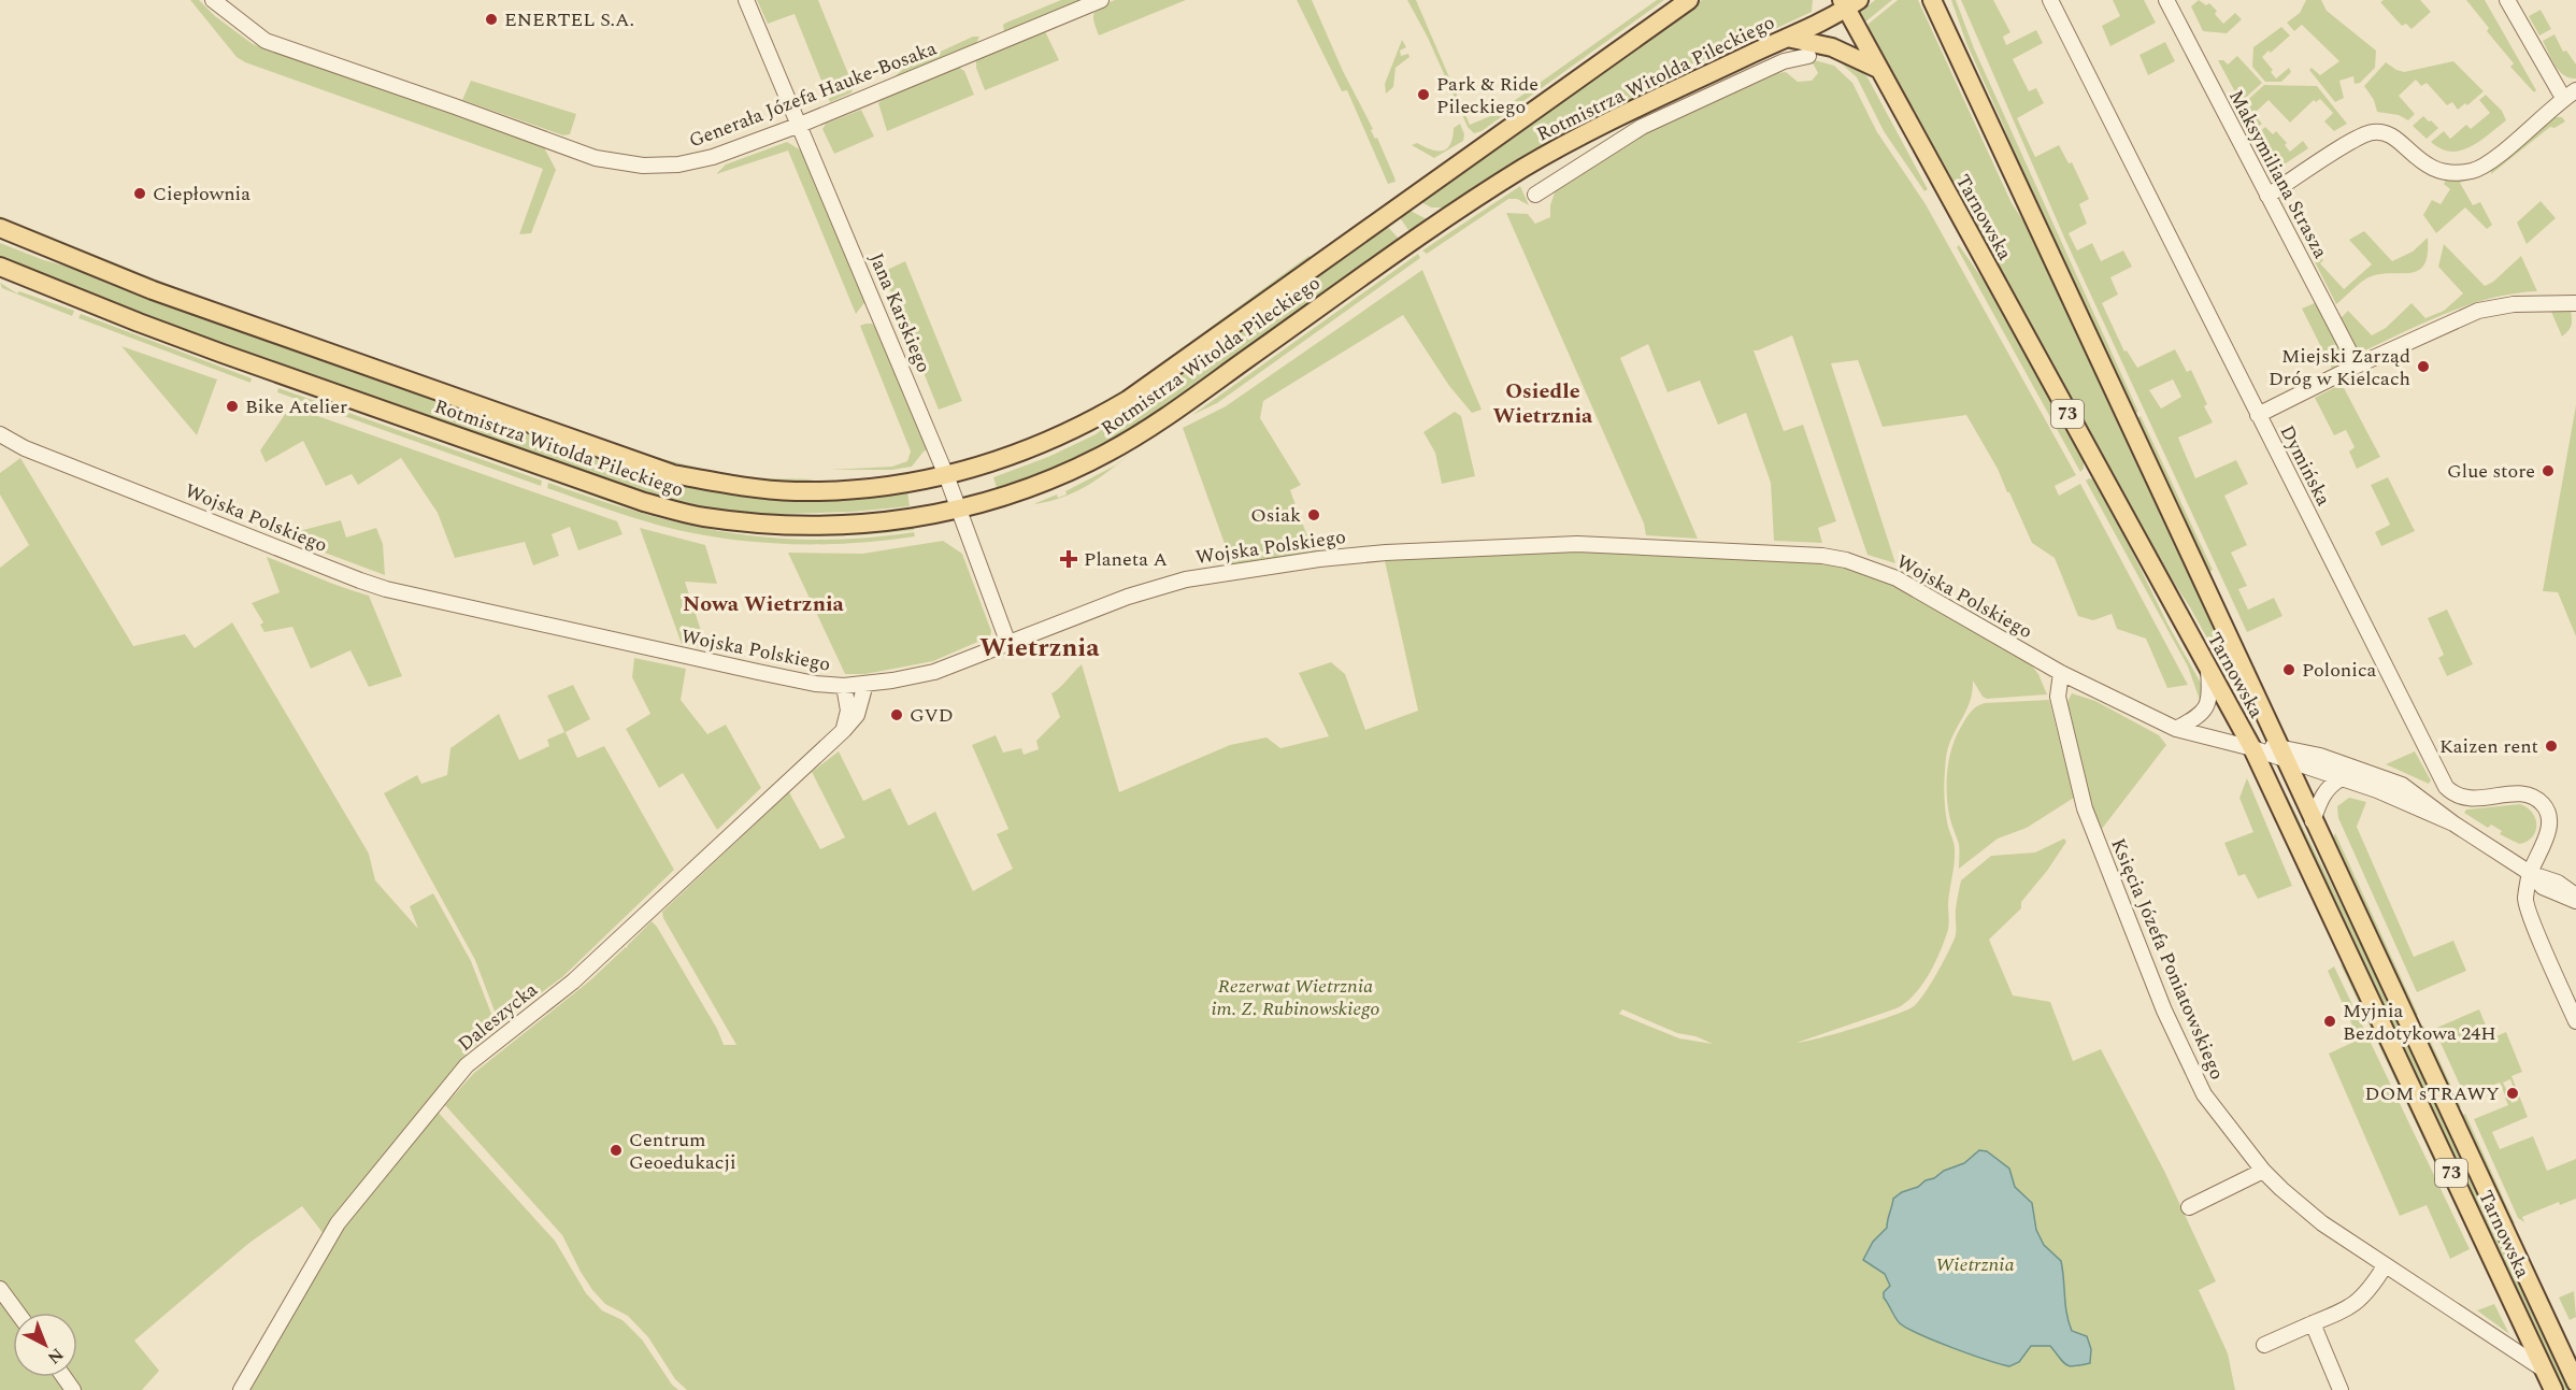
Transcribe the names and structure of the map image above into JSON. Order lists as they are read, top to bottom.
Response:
{
  "streets": {
    "main road": ["Rotmistrza Witolda Pileckiego", "Tarnowska", "73"],
    "street": [
      "Generała Józefa Hauke-Bosaka",
      "Maksymiliana Strasza",
      "Jana Karskiego",
      "Dymińska",
      "Wojska Polskiego",
      "Księcia Józefa Poniatowskiego",
      "Daleszycka"
    ]
  },
  "crossings": [
    ["Rotmistrza Witolda Pileckiego", "Tarnowska"],
    ["Rotmistrza Witolda Pileckiego", "Jana Karskiego"],
    ["Generała Józefa Hauke-Bosaka", "Jana Karskiego"],
    ["Tarnowska", "Wojska Polskiego"],
    ["Tarnowska", "Księcia Józefa Poniatowskiego"],
    ["Jana Karskiego", "Wojska Polskiego"],
    ["Dymińska", "Wojska Polskiego"],
    ["Wojska Polskiego", "Księcia Józefa Poniatowskiego"],
    ["Wojska Polskiego", "Daleszycka"]
  ],
  "districts": ["Osiedle Wietrznia", "Nowa Wietrznia", "Wietrznia"],
  "parks": ["Rezerwat Wietrznia im. Z. Rubinowskiego", "Wietrznia"],
  "places": {
    "other": [
      "ENERTEL S.A.",
      "Park & Ride Pileckiego",
      "Ciepłownia",
      "Miejski Zarząd Dróg w Kielcach",
      "Bike Atelier",
      "Glue store",
      "Osiak",
      "Polonica",
      "GVD",
      "Kaizen rent",
      "Myjnia Bezdotykowa 24H",
      "DOM sTRAWY",
      "Centrum Geoedukacji"
    ],
    "health": ["Planeta A"]
  },
  "north": "bottom right"
}
